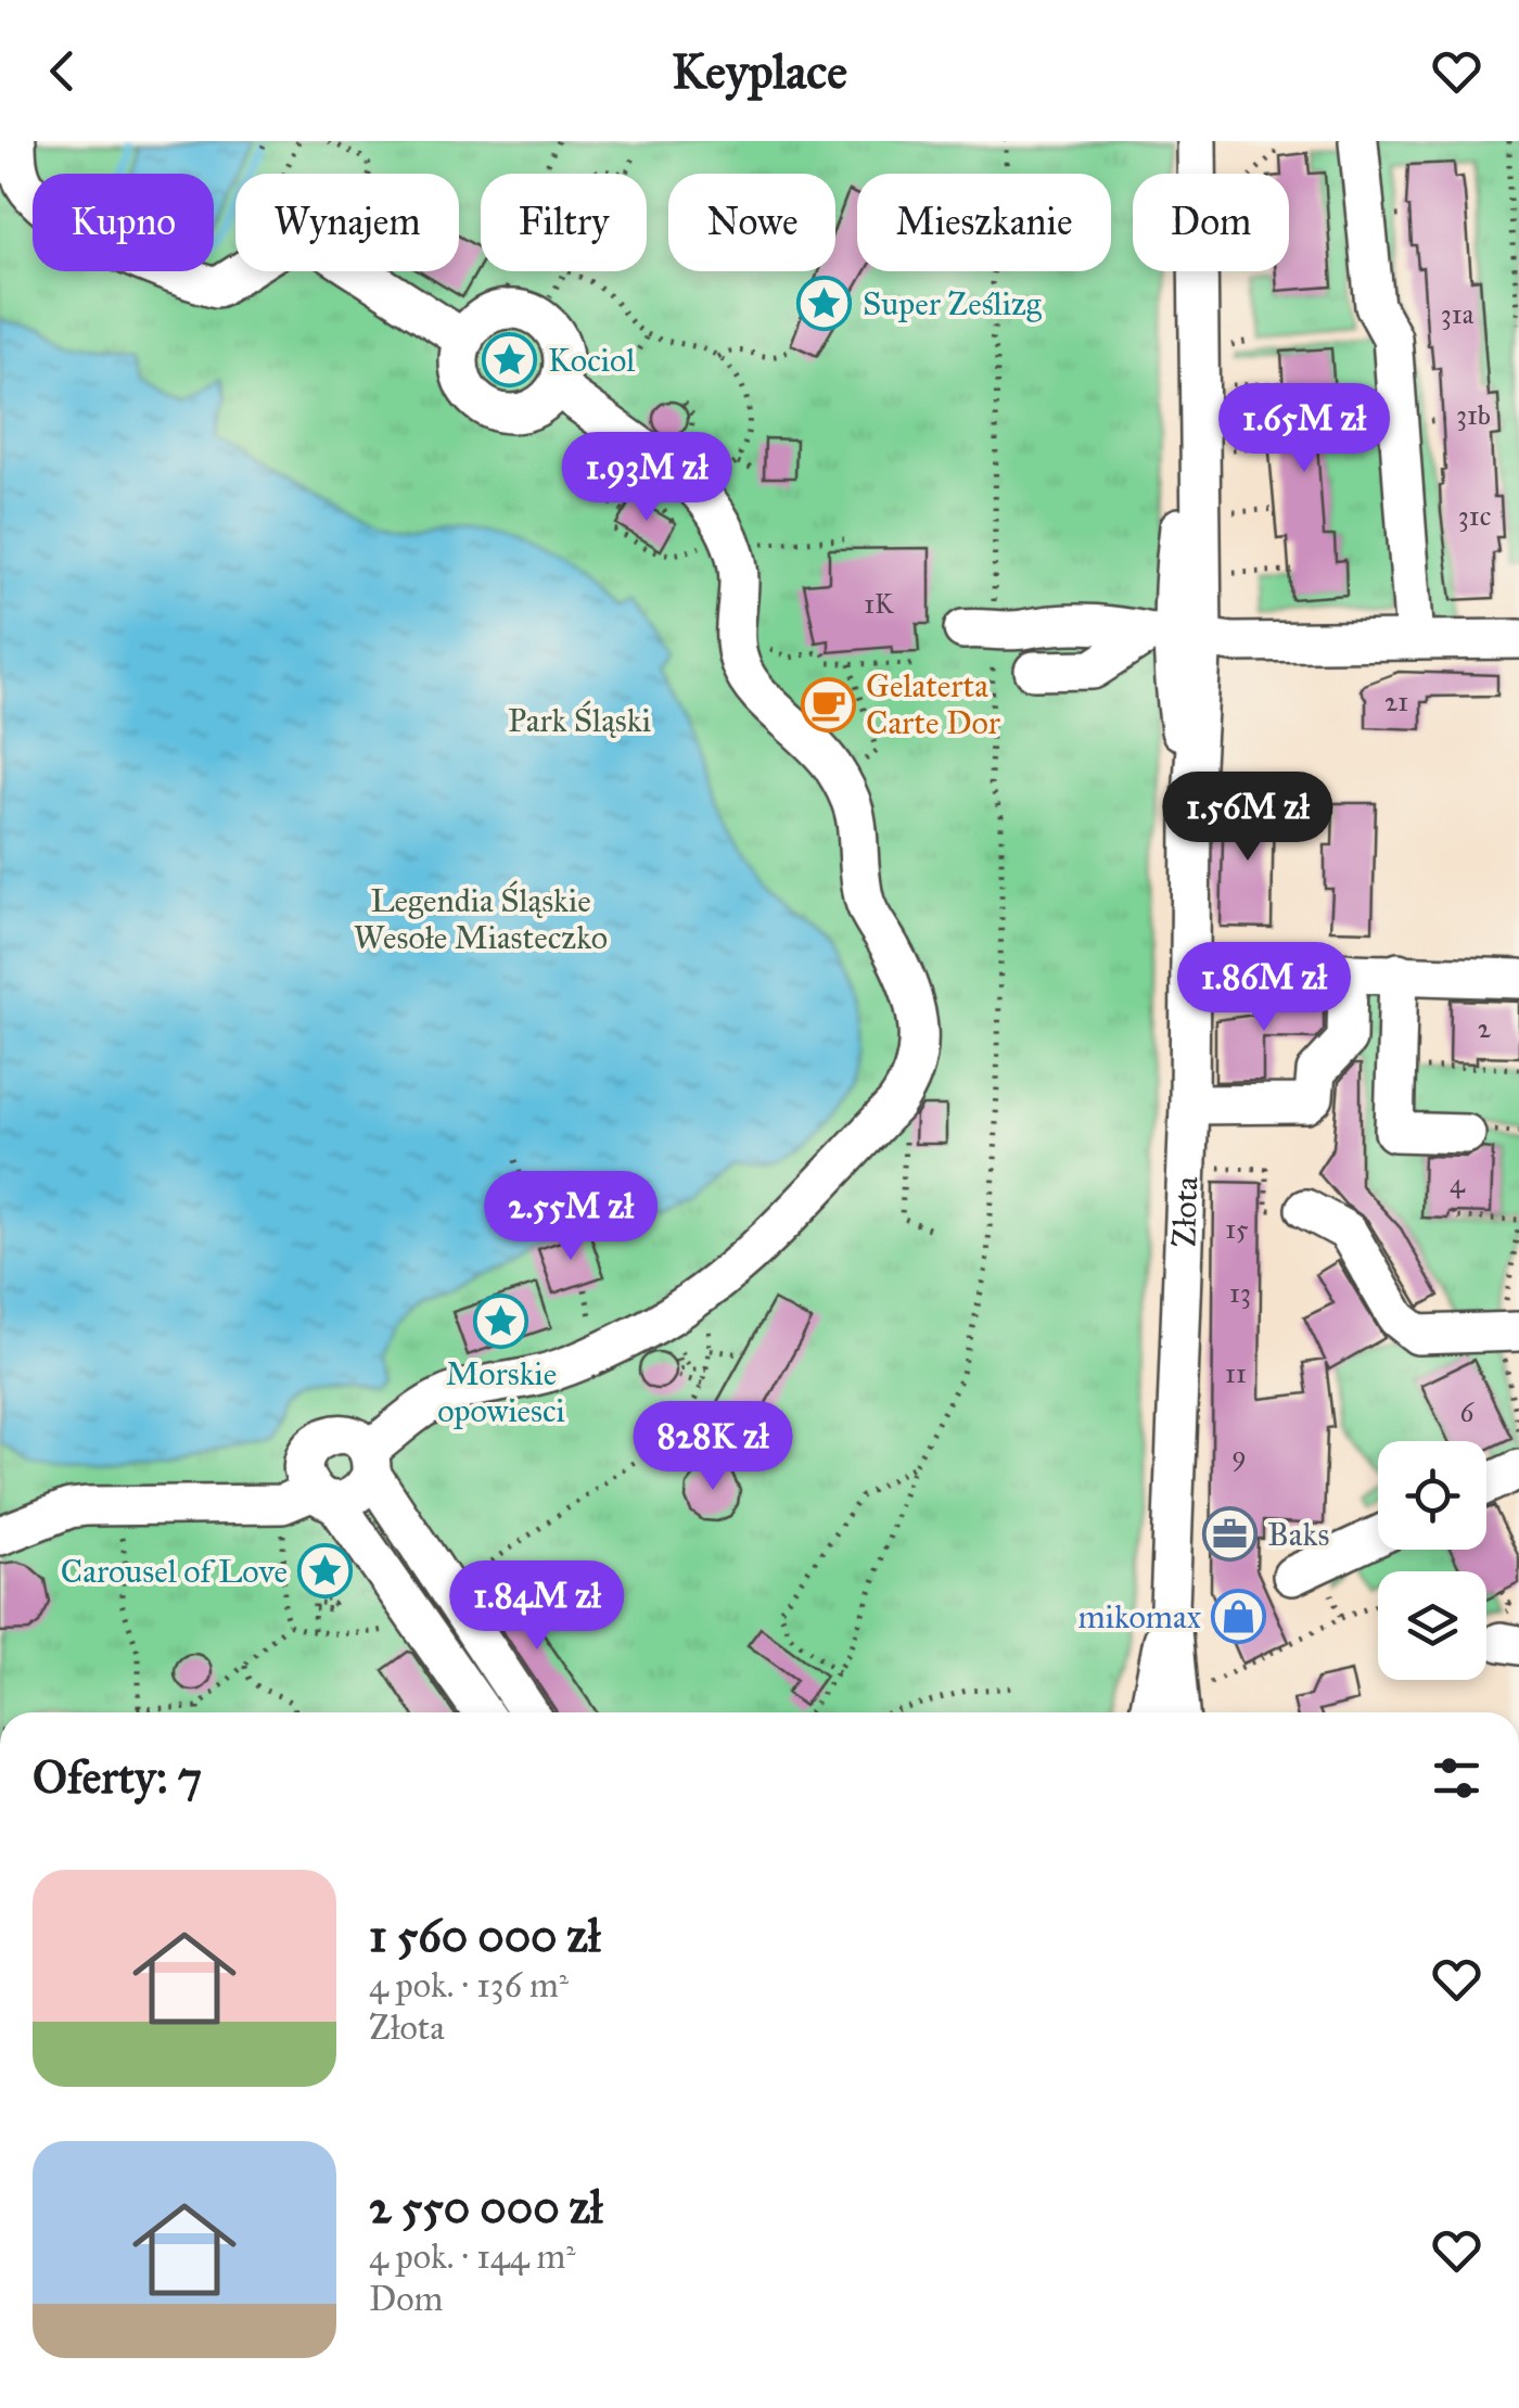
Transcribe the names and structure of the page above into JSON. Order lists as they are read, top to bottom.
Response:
{
  "streets": {
    "street": ["Złota"]
  },
  "parks": ["Park Śląski", "Legendia Śląskie Wesołe Miasteczko"],
  "places": {
    "place": [
      "Super Ześlizg",
      "Kociol",
      "Morskie opowiesci",
      "Carousel of Love"
    ],
    "cafe": ["Gelaterta Carte Dor"],
    "office": ["Baks"],
    "shop": ["mikomax"]
  },
  "house_numbers": [
    "31a",
    "31b",
    "31c",
    "1K",
    "21",
    "2",
    "4",
    "15",
    "13",
    "11",
    "6",
    "9"
  ],
  "page": {
    "header": "Keyplace",
    "chip": [
      "Kupno",
      "Wynajem",
      "Filtry",
      "Nowe",
      "Mieszkanie",
      "Dom"
    ],
    "price": [
      "1.65M zł",
      "1.93M zł",
      "1.56M zł",
      "1.86M zł",
      "2.55M zł",
      "828K zł",
      "1.84M zł"
    ],
    "heading": "Oferty: 7",
    "list": [
      {
        "name": "1 560 000 zł",
        "note": "4 pok. · 136 m² · Złota"
      },
      {
        "name": "2 550 000 zł",
        "note": "4 pok. · 144 m² · Dom"
      }
    ]
  }
}
